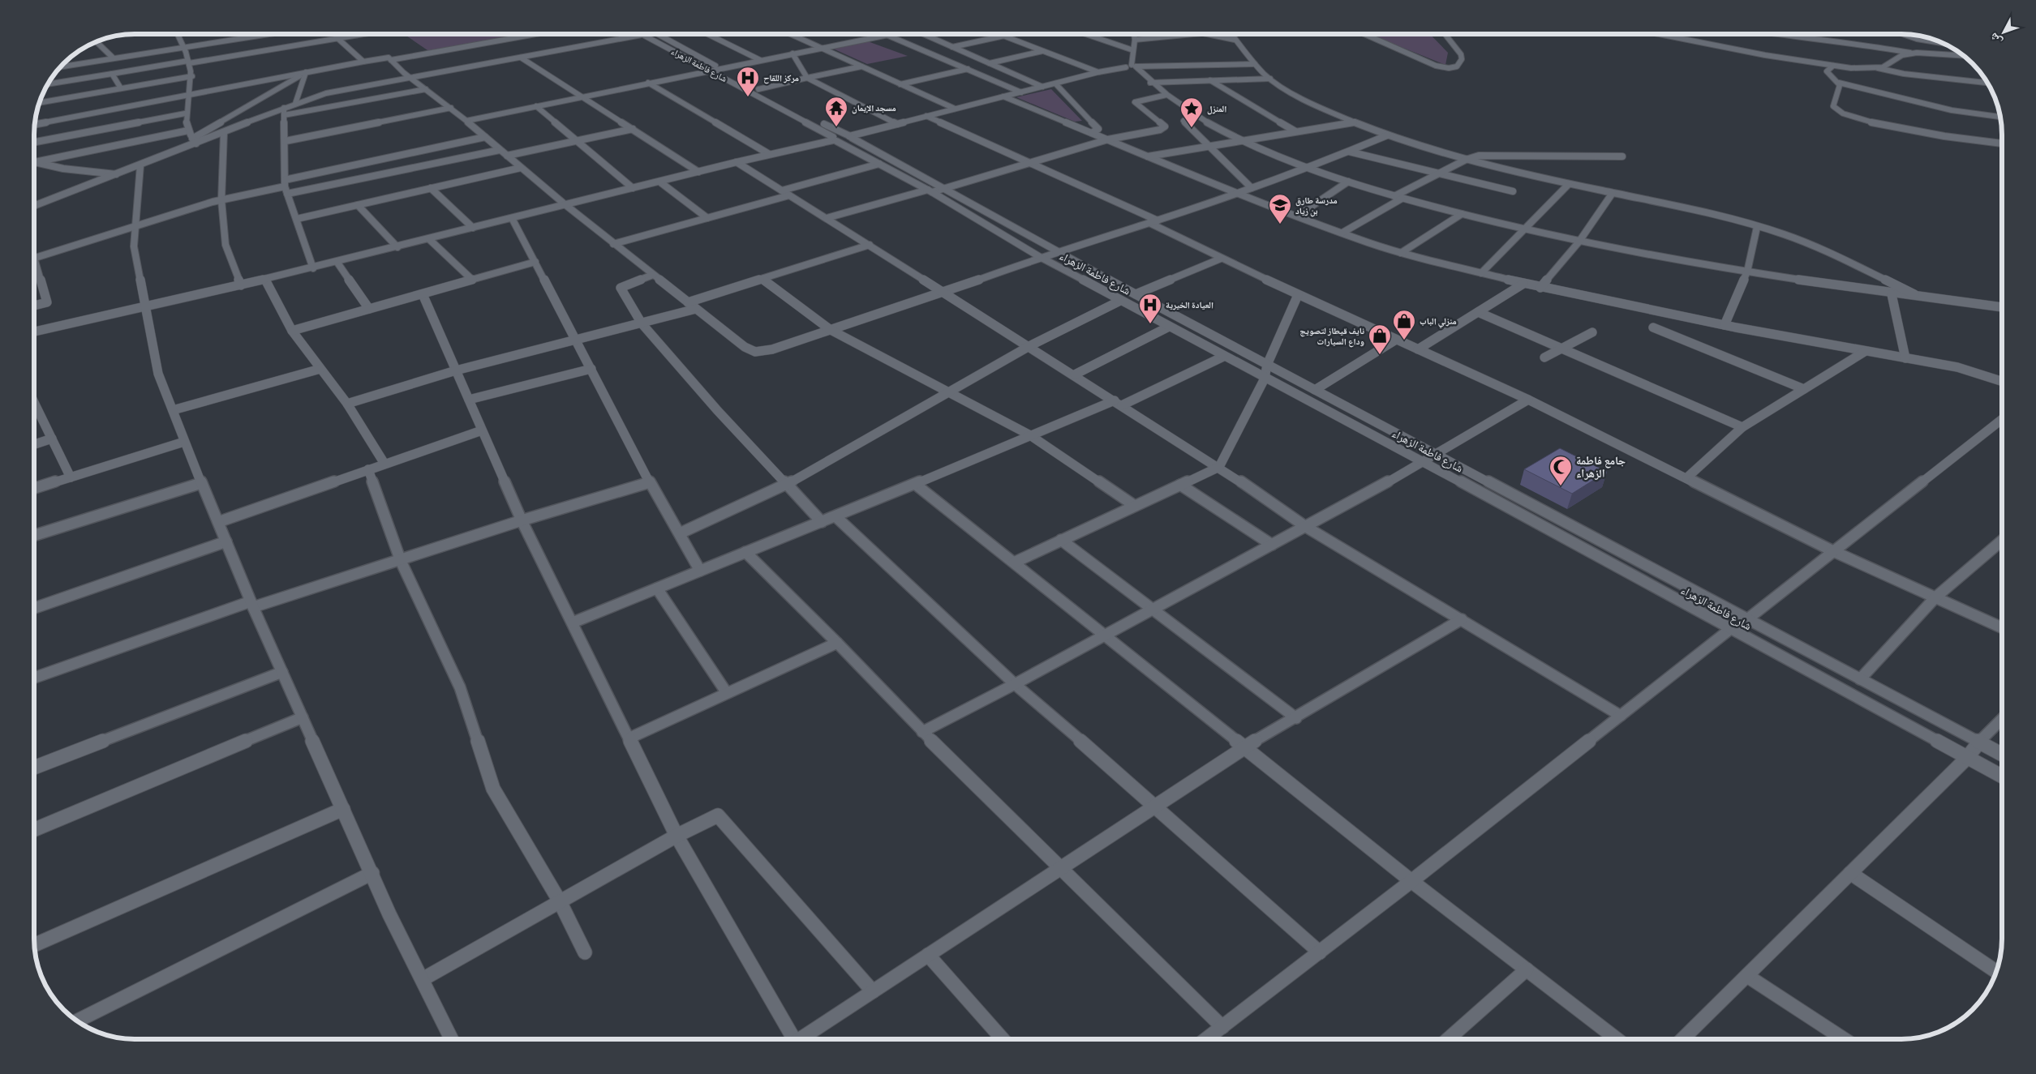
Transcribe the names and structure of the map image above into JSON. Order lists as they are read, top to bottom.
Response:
{
  "streets": {
    "street": ["شارع فاطمة الزهراء"]
  },
  "places": {
    "hospital": ["مركز اللقاح", "العيادة الخيرية"],
    "temple": ["مسجد الإيمان"],
    "place": ["المنزل"],
    "school or university": ["مدرسة طارق بن زياد"],
    "shop": ["منزلي الباب", "نايف قيطاز لتصويج وداع السيارات"],
    "mosque": ["جامع فاطمة الزهراء"]
  },
  "north": "bottom left"
}
